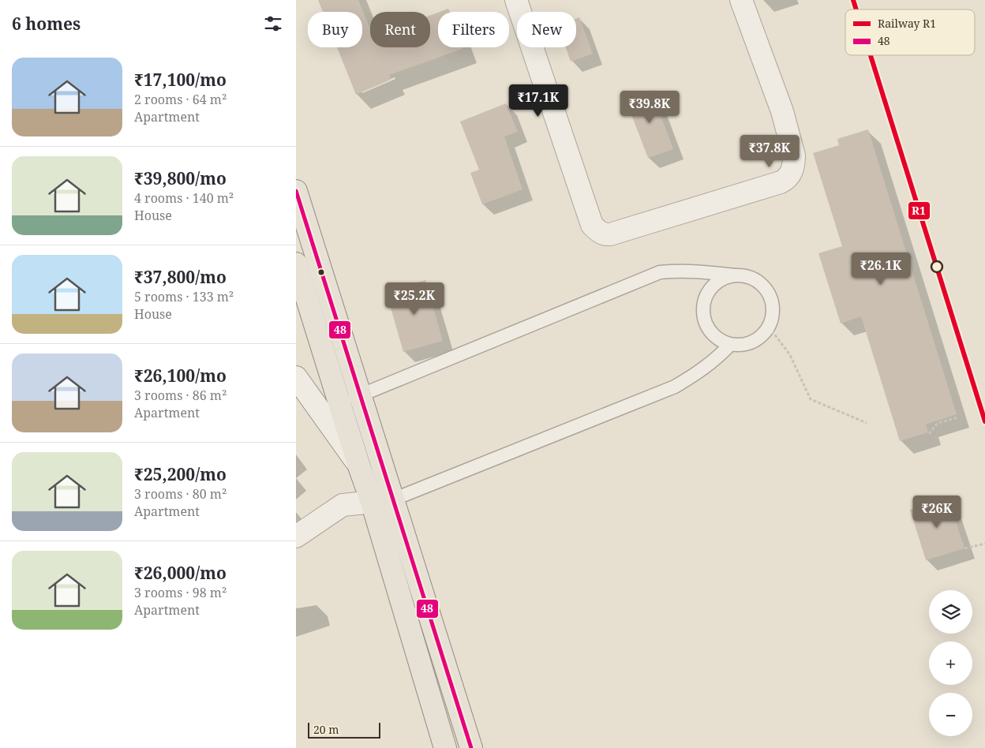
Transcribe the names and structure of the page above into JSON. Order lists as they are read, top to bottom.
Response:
{
  "lines": ["rail line R1", "transit line 48"],
  "legend": ["Railway R1", "48"],
  "scale_bar": "20 m",
  "page": {
    "heading": "6 homes",
    "chip": [
      "Buy",
      "Rent",
      "Filters",
      "New"
    ],
    "list": [
      {
        "name": "₹17,100/mo",
        "note": "2 rooms · 64 m² · Apartment"
      },
      {
        "name": "₹39,800/mo",
        "note": "4 rooms · 140 m² · House"
      },
      {
        "name": "₹37,800/mo",
        "note": "5 rooms · 133 m² · House"
      },
      {
        "name": "₹26,100/mo",
        "note": "3 rooms · 86 m² · Apartment"
      },
      {
        "name": "₹25,200/mo",
        "note": "3 rooms · 80 m² · Apartment"
      },
      {
        "name": "₹26,000/mo",
        "note": "3 rooms · 98 m² · Apartment"
      }
    ],
    "price": [
      "₹17.1K",
      "₹39.8K",
      "₹37.8K",
      "₹26.1K",
      "₹25.2K",
      "₹26K"
    ],
    "map_buttons": ["+", "−"],
    "scale": "20 m"
  }
}
